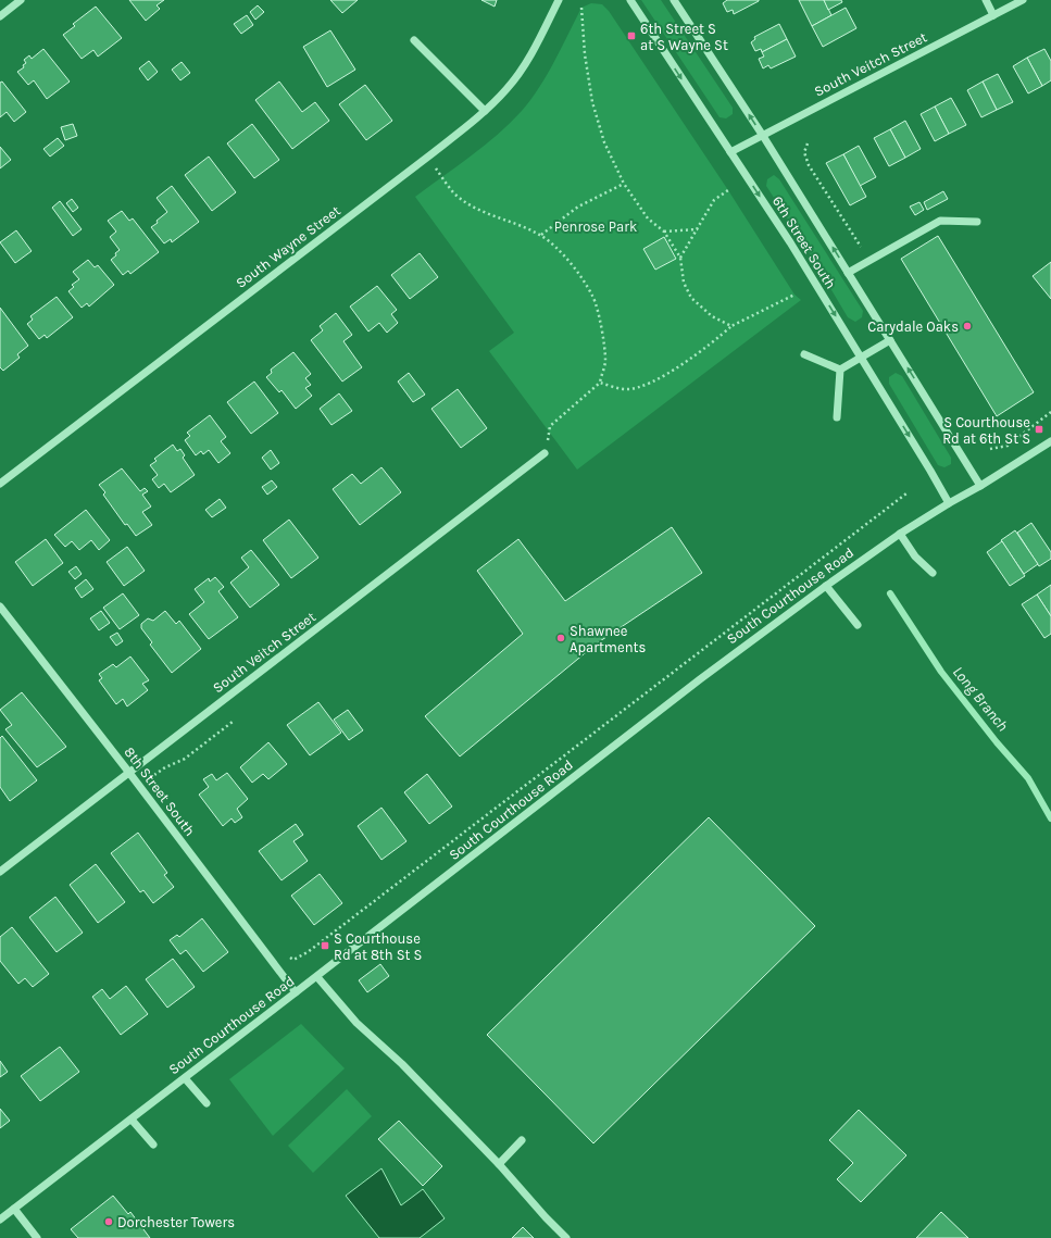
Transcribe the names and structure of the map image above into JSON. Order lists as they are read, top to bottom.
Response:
{
  "streets": {
    "street": [
      "South Veitch Street",
      "6th Street South",
      "South Wayne Street",
      "South Courthouse Road",
      "8th Street South"
    ]
  },
  "crossings": [
    ["South Veitch Street", "6th Street South"],
    ["South Veitch Street", "8th Street South"],
    ["6th Street South", "South Courthouse Road"],
    ["South Courthouse Road", "8th Street South"]
  ],
  "water": ["Long Branch"],
  "parks": ["Penrose Park"],
  "places": {
    "transit": ["6th Street S at S Wayne St", "S Courthouse Rd at 6th St S", "S Courthouse Rd at 8th St S"],
    "other": ["Carydale Oaks", "Shawnee Apartments", "Dorchester Towers"]
  }
}
